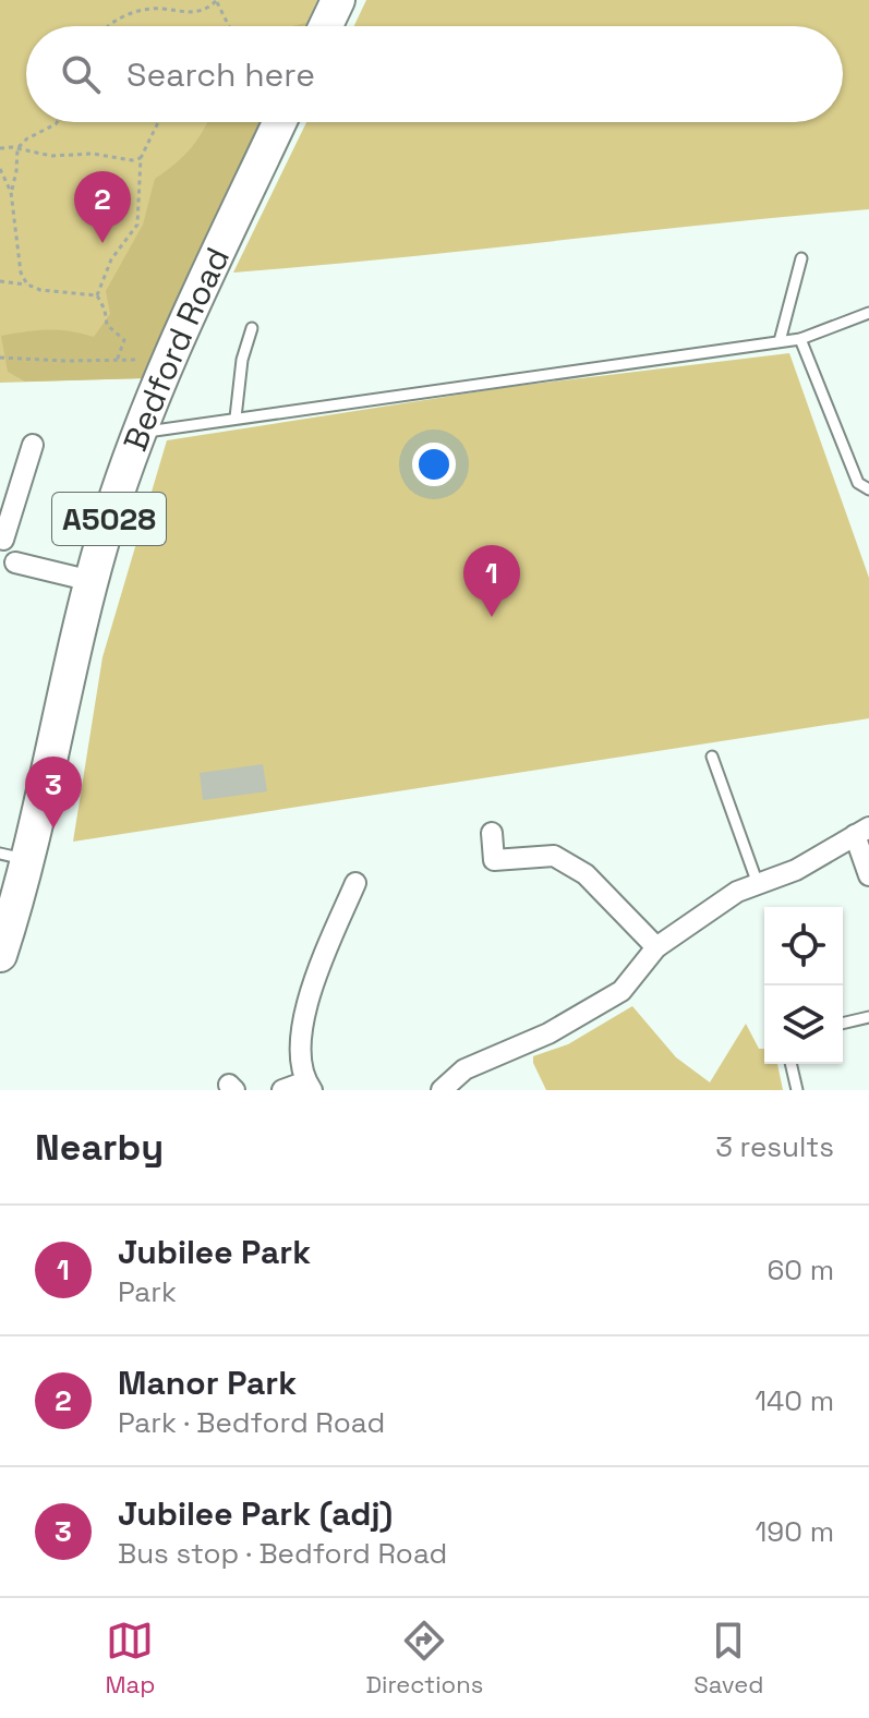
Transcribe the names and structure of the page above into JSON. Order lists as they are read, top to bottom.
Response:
{
  "streets": {
    "main road": ["Bedford Road", "A5028"]
  },
  "page": {
    "search": "Search here",
    "pins": ["2", "1", "3"],
    "heading": ["Nearby", "3 results"],
    "list": [
      {
        "mark": "1",
        "name": "Jubilee Park",
        "note": "Park",
        "value": "60 m"
      },
      {
        "mark": "2",
        "name": "Manor Park",
        "note": "Park · Bedford Road",
        "value": "140 m"
      },
      {
        "mark": "3",
        "name": "Jubilee Park (adj)",
        "note": "Bus stop · Bedford Road",
        "value": "190 m"
      }
    ],
    "nav": ["Map", "Directions", "Saved"]
  }
}
